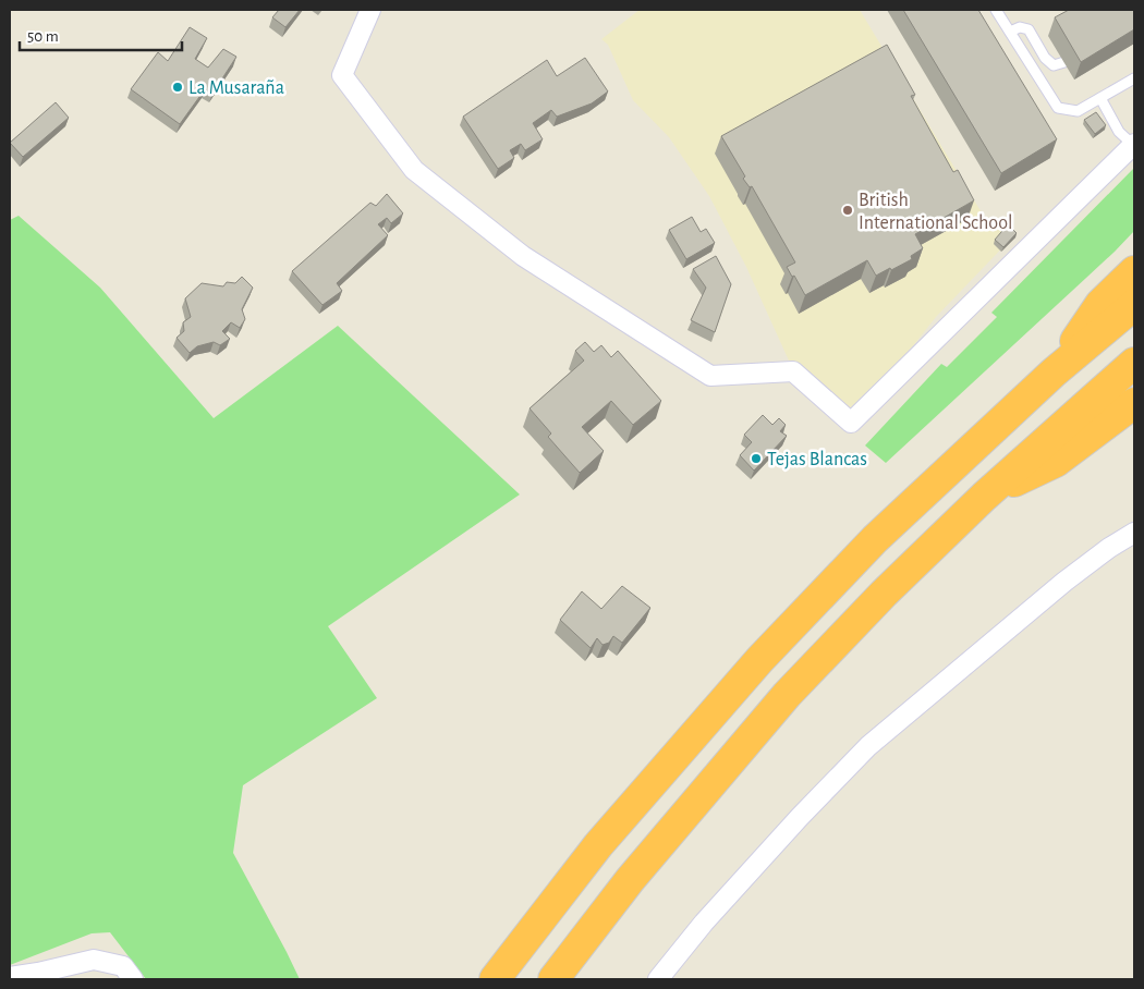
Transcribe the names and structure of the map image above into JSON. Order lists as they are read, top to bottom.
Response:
{
  "places": ["La Musaraña", "British International School", "Tejas Blancas"],
  "scale_bar": "50 m"
}
